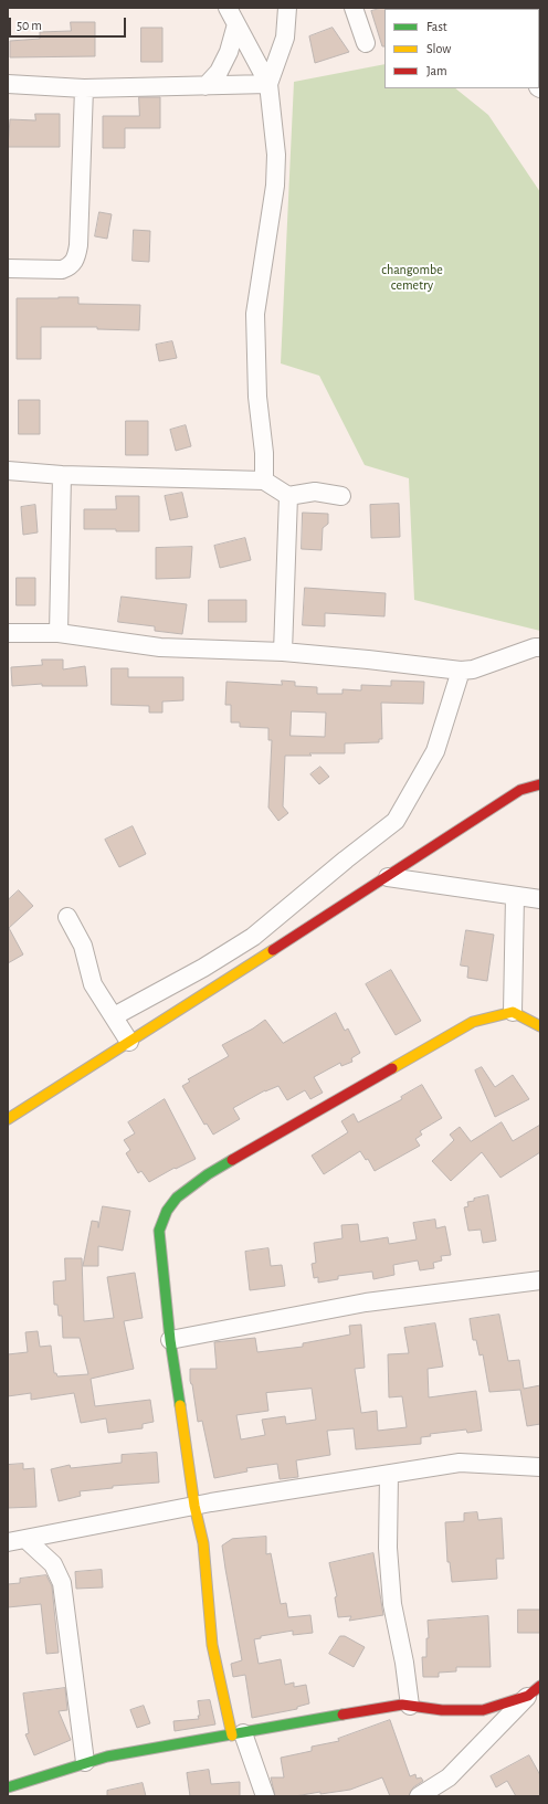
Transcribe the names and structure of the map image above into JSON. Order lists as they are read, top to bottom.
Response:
{
  "parks": ["changombe cemetry"],
  "legend": ["Fast", "Slow", "Jam"],
  "scale_bar": "50 m"
}
